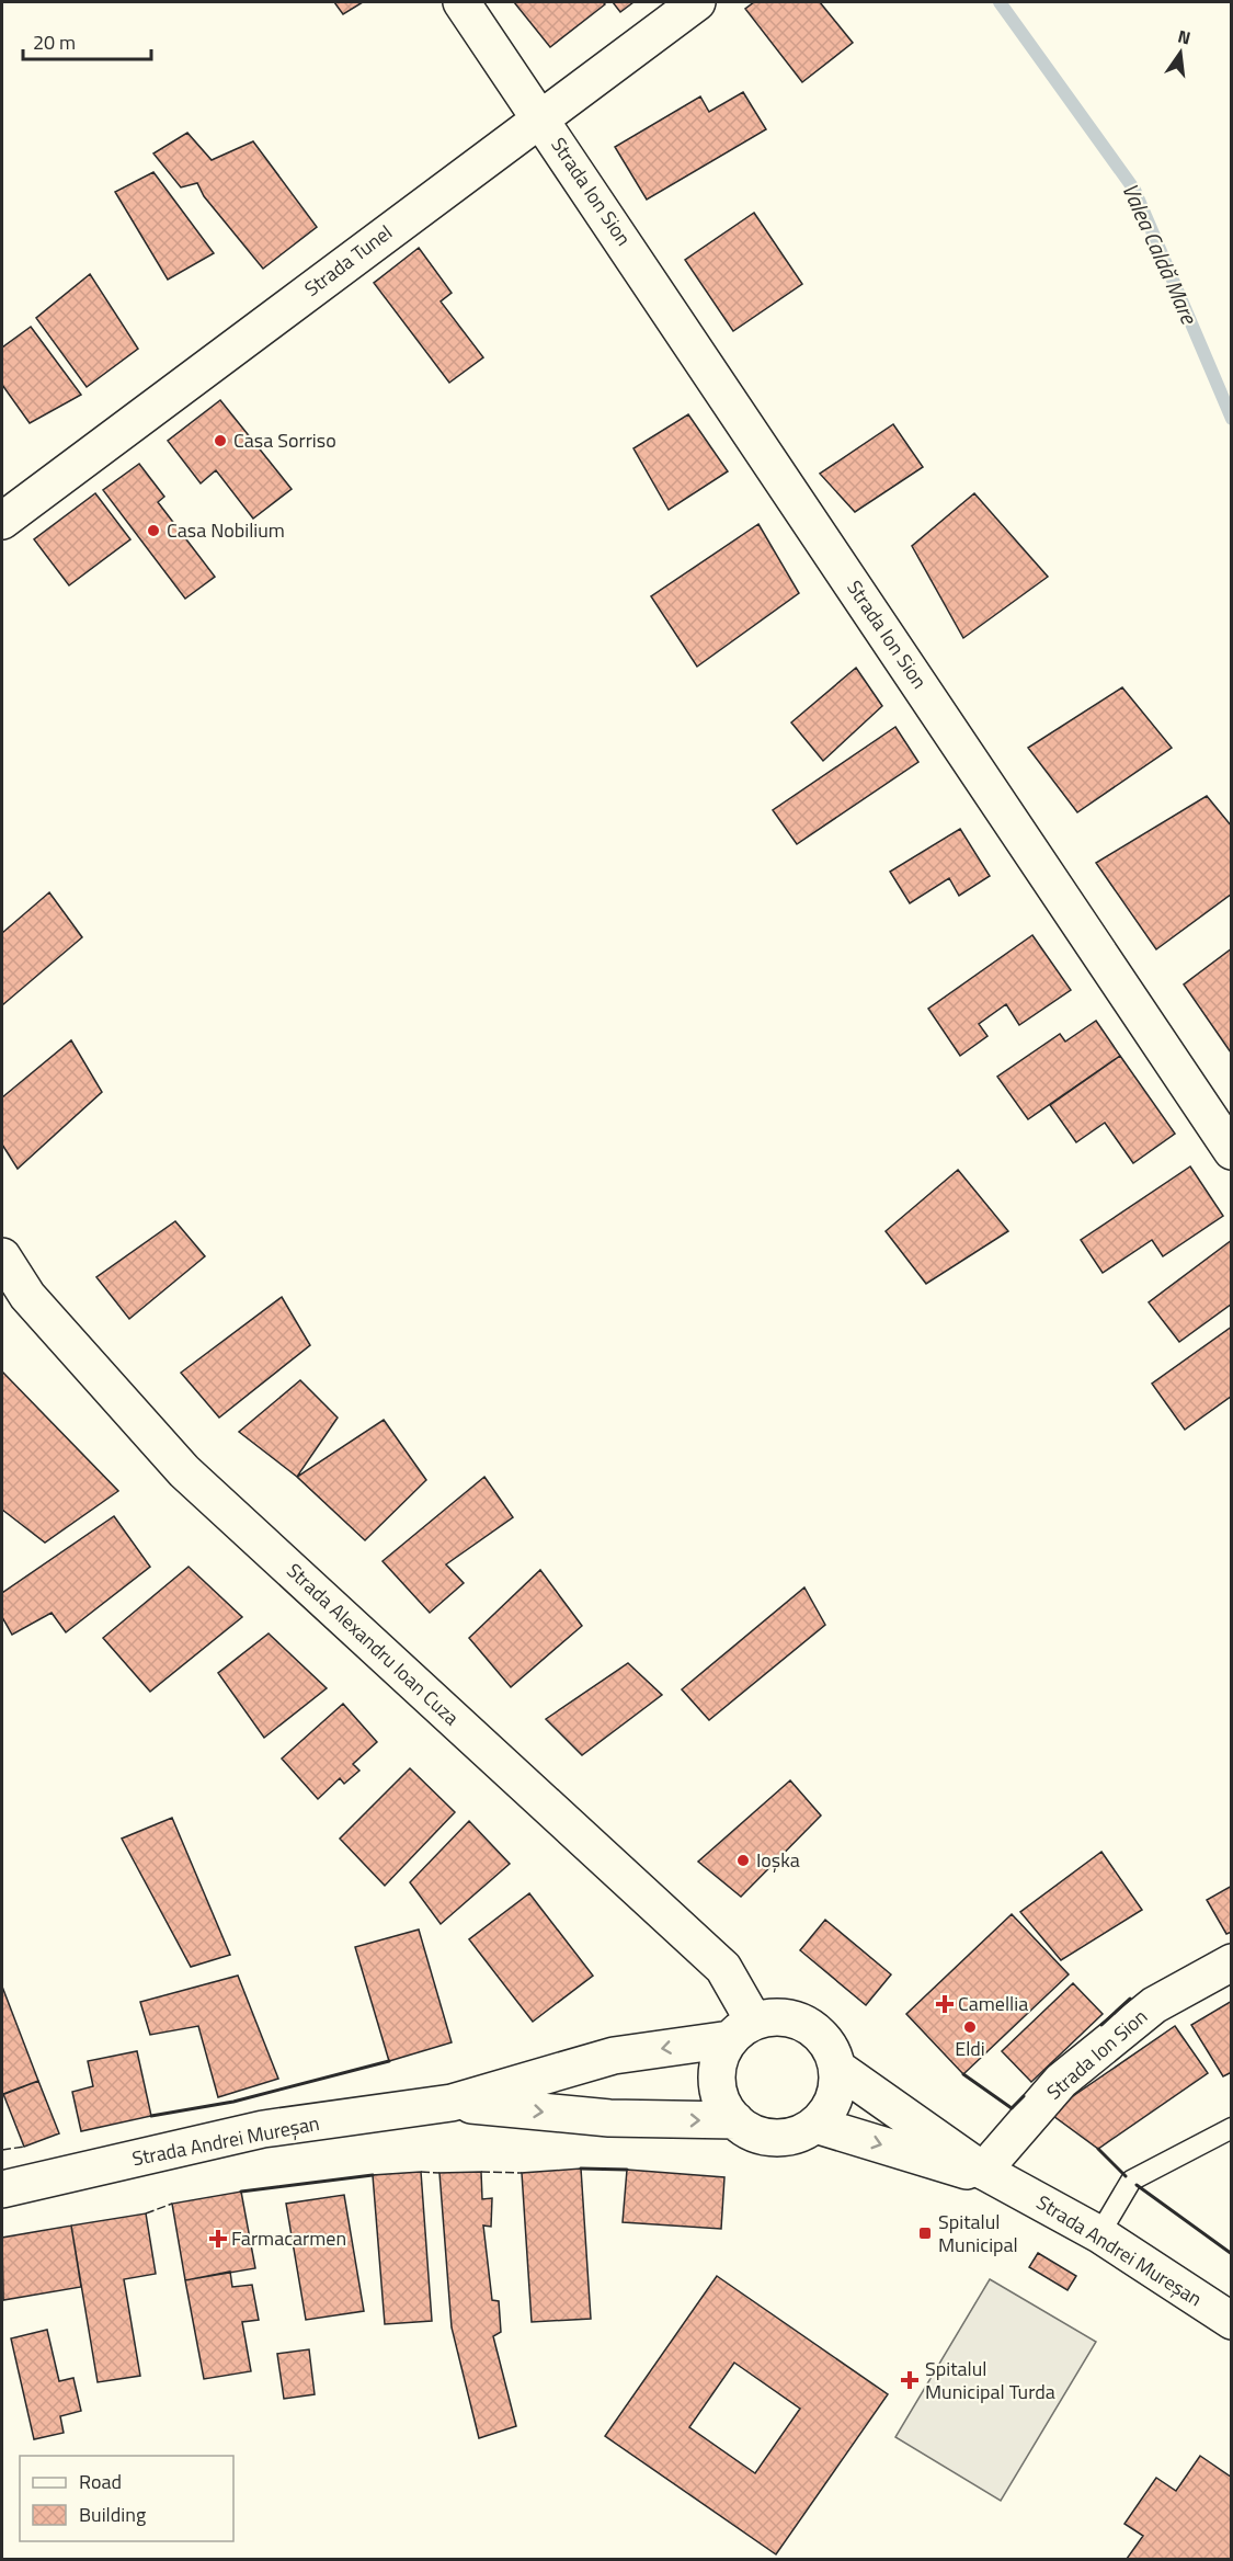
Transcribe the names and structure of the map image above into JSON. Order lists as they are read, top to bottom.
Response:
{
  "streets": {
    "street": [
      "Strada Ion Sion",
      "Strada Tunel",
      "Strada Alexandru Ioan Cuza",
      "Strada Andrei Mureșan"
    ]
  },
  "crossings": [
    ["Strada Ion Sion", "Strada Tunel"],
    ["Strada Ion Sion", "Strada Andrei Mureșan"],
    ["Strada Alexandru Ioan Cuza", "Strada Andrei Mureșan"]
  ],
  "water": ["Valea Caldă Mare"],
  "places": {
    "other": [
      "Casa Sorriso",
      "Casa Nobilium",
      "Ioșka",
      "Eldi"
    ],
    "health": ["Camellia", "Farmacarmen", "Spitalul Municipal Turda"],
    "transit": ["Spitalul Municipal"]
  },
  "legend": ["Road", "Building"],
  "scale_bar": "20 m",
  "north": "top"
}
